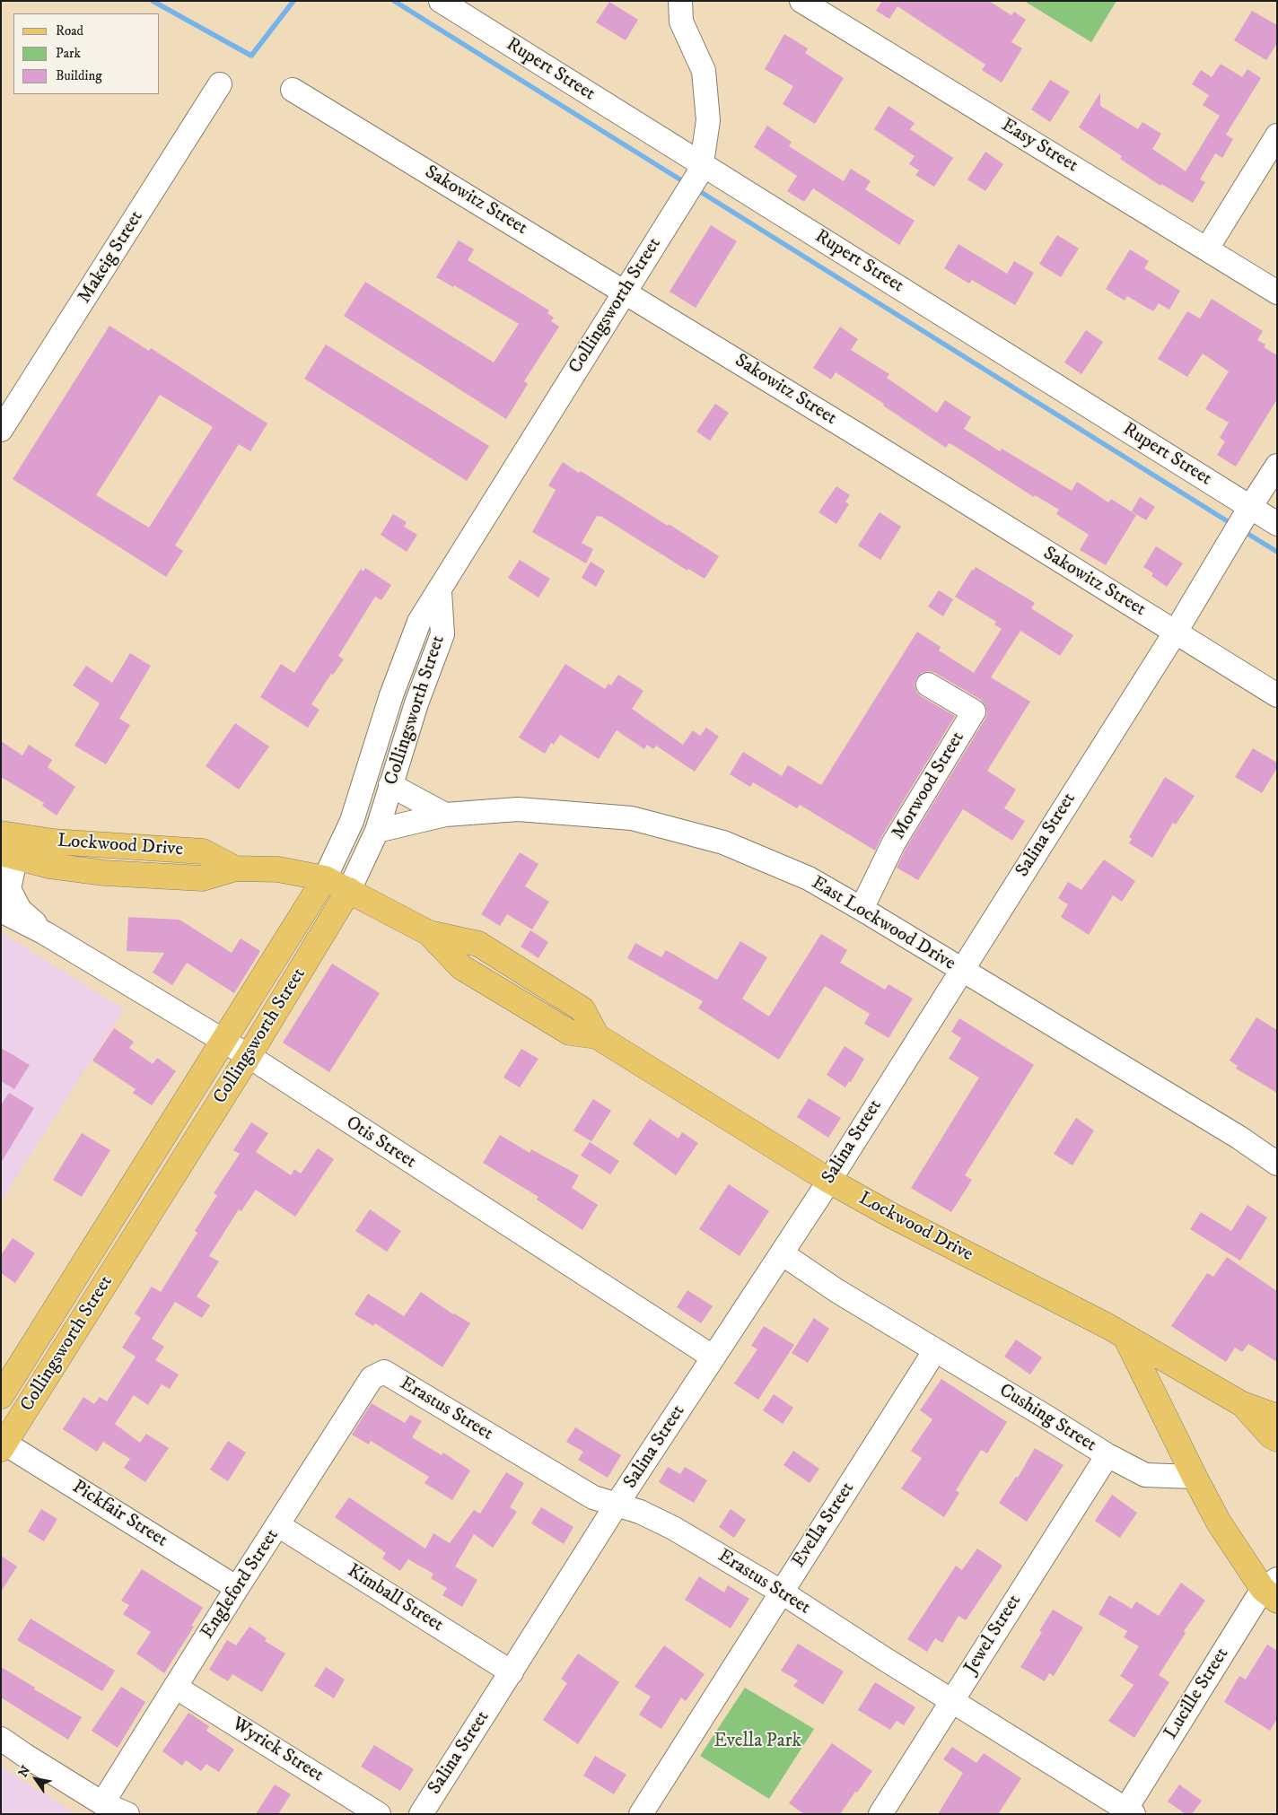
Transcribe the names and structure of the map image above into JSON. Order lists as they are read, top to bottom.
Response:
{
  "streets": {
    "main road": ["Collingsworth Street", "Lockwood Drive"],
    "street": [
      "Rupert Street",
      "Easy Street",
      "Sakowitz Street",
      "Makeig Street",
      "Morwood Street",
      "Salina Street",
      "East Lockwood Drive",
      "Otis Street",
      "Erastus Street",
      "Cushing Street",
      "Pickfair Street",
      "Evella Street",
      "Engleford Street",
      "Kimball Street",
      "Jewel Street",
      "Lucille Street",
      "Wyrick Street"
    ]
  },
  "crossings": [
    ["Rupert Street", "Collingsworth Street"],
    ["Rupert Street", "Salina Street"],
    ["Sakowitz Street", "Collingsworth Street"],
    ["Sakowitz Street", "Salina Street"],
    ["Collingsworth Street", "Lockwood Drive"],
    ["Collingsworth Street", "East Lockwood Drive"],
    ["Collingsworth Street", "Otis Street"],
    ["Collingsworth Street", "Pickfair Street"],
    ["Morwood Street", "East Lockwood Drive"],
    ["Salina Street", "Lockwood Drive"],
    ["Salina Street", "East Lockwood Drive"],
    ["Salina Street", "Otis Street"],
    ["Salina Street", "Erastus Street"],
    ["Salina Street", "Cushing Street"],
    ["Salina Street", "Kimball Street"],
    ["Lockwood Drive", "Otis Street"],
    ["Erastus Street", "Evella Street"],
    ["Erastus Street", "Engleford Street"],
    ["Erastus Street", "Jewel Street"],
    ["Erastus Street", "Lucille Street"],
    ["Cushing Street", "Evella Street"],
    ["Cushing Street", "Jewel Street"],
    ["Pickfair Street", "Engleford Street"],
    ["Engleford Street", "Kimball Street"],
    ["Engleford Street", "Wyrick Street"]
  ],
  "parks": ["Evella Park"],
  "legend": ["Road", "Park", "Building"],
  "north": "top left"
}
